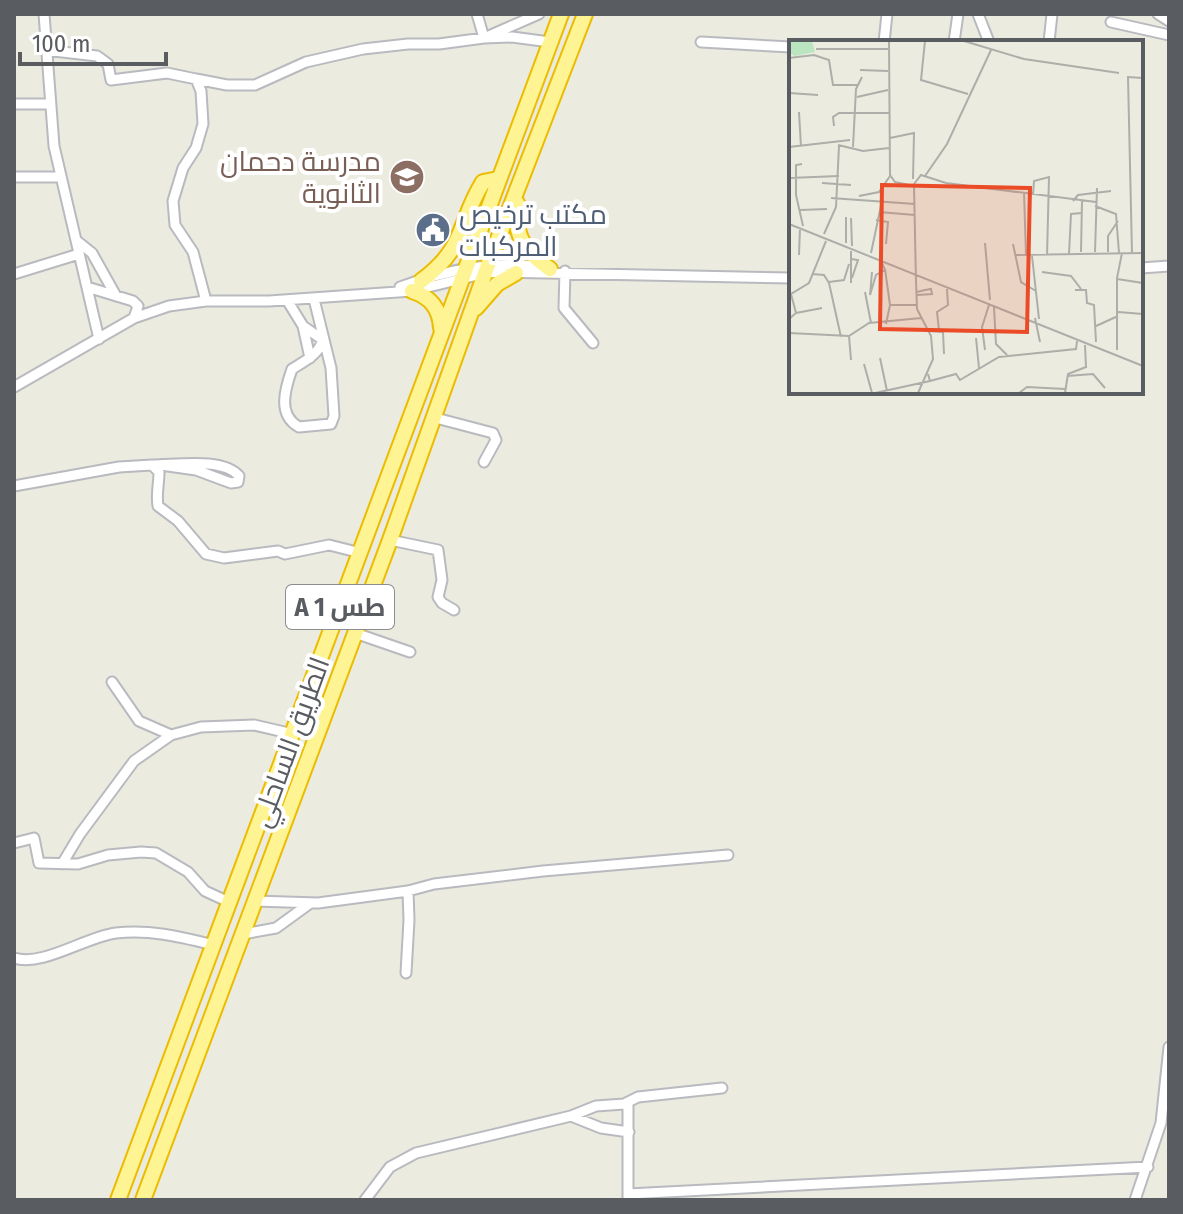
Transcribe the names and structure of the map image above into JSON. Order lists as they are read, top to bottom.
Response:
{
  "streets": {
    "highway": ["A 1 طس", "الطريق الساحلي"]
  },
  "places": {
    "school or university": ["مدرسة دحمان الثانوية"],
    "public building": ["مكتب ترخيص المركبات"]
  },
  "scale_bar": "100 m"
}
